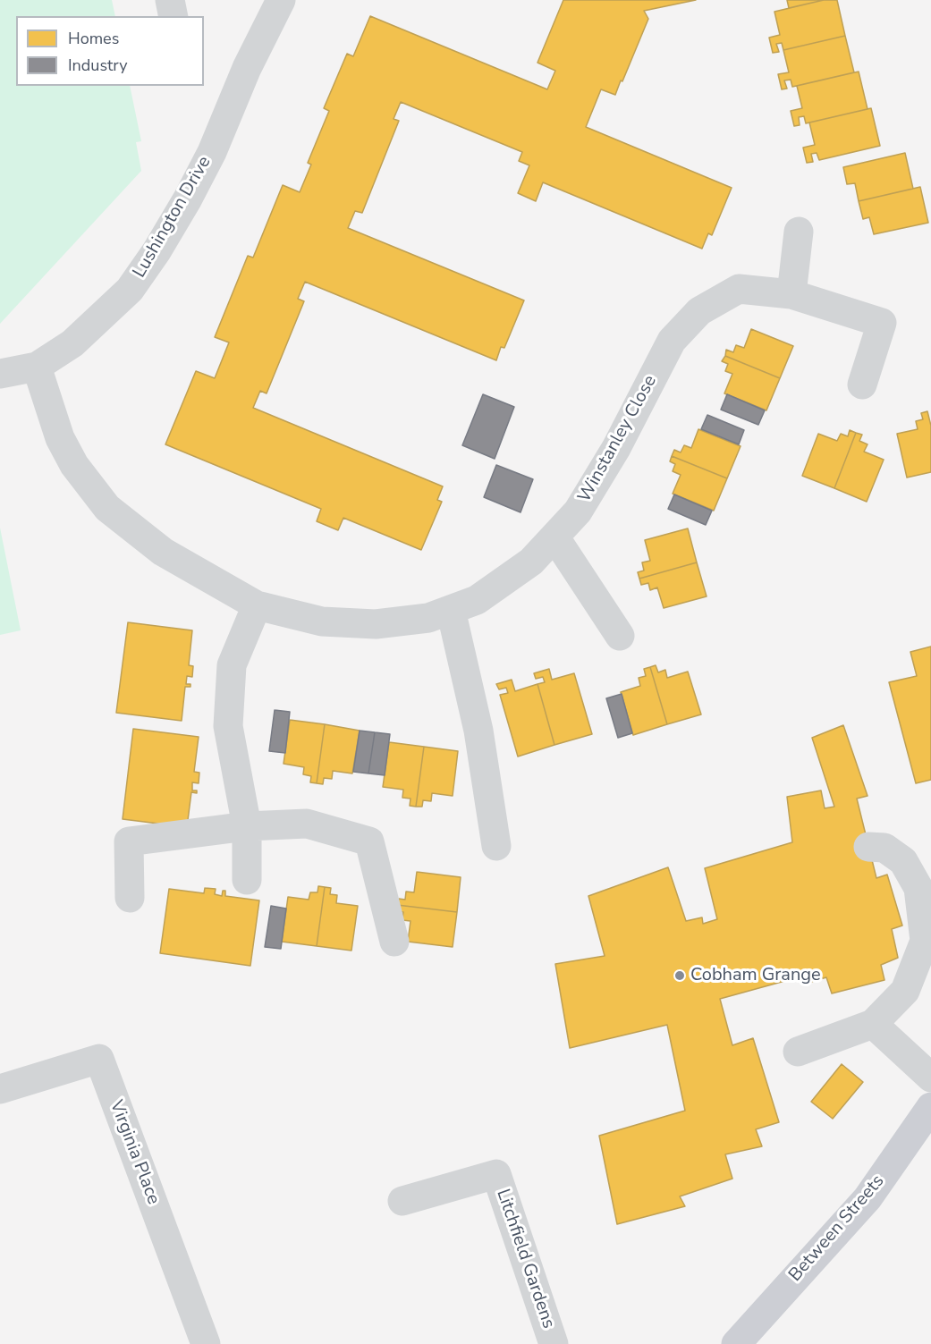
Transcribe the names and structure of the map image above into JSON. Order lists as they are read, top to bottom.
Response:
{
  "streets": {
    "main road": ["Between Streets"],
    "street": [
      "Lushington Drive",
      "Winstanley Close",
      "Virginia Place",
      "Litchfield Gardens"
    ]
  },
  "crossings": [
    ["Lushington Drive", "Winstanley Close"]
  ],
  "places": ["Cobham Grange"],
  "legend": ["Homes", "Industry"]
}
